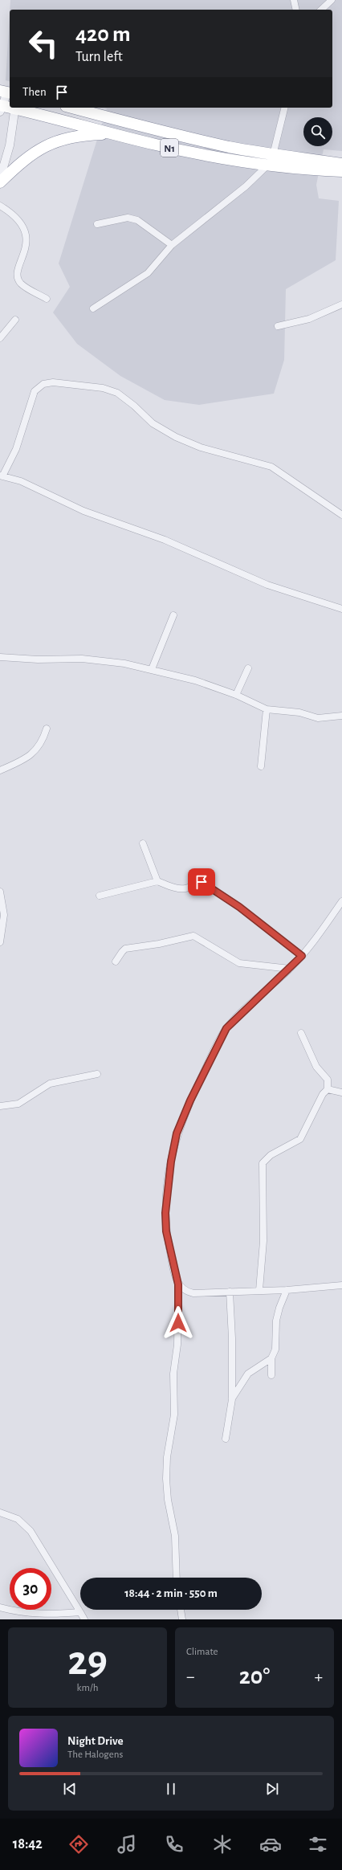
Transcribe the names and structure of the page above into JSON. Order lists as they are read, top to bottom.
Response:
{
  "streets": {
    "highway": ["N1"]
  },
  "page": {
    "turn": ["420 m", "Turn left"],
    "then": "Then",
    "limit": "30",
    "trip": "18:44 · 2 min · 550 m",
    "tile": [
      ["29", "km/h"],
      "Climate"
    ],
    "heat": ["−", "20°", "+"],
    "song": ["Night Drive", "The Halogens"],
    "tabs": "18:42"
  }
}
